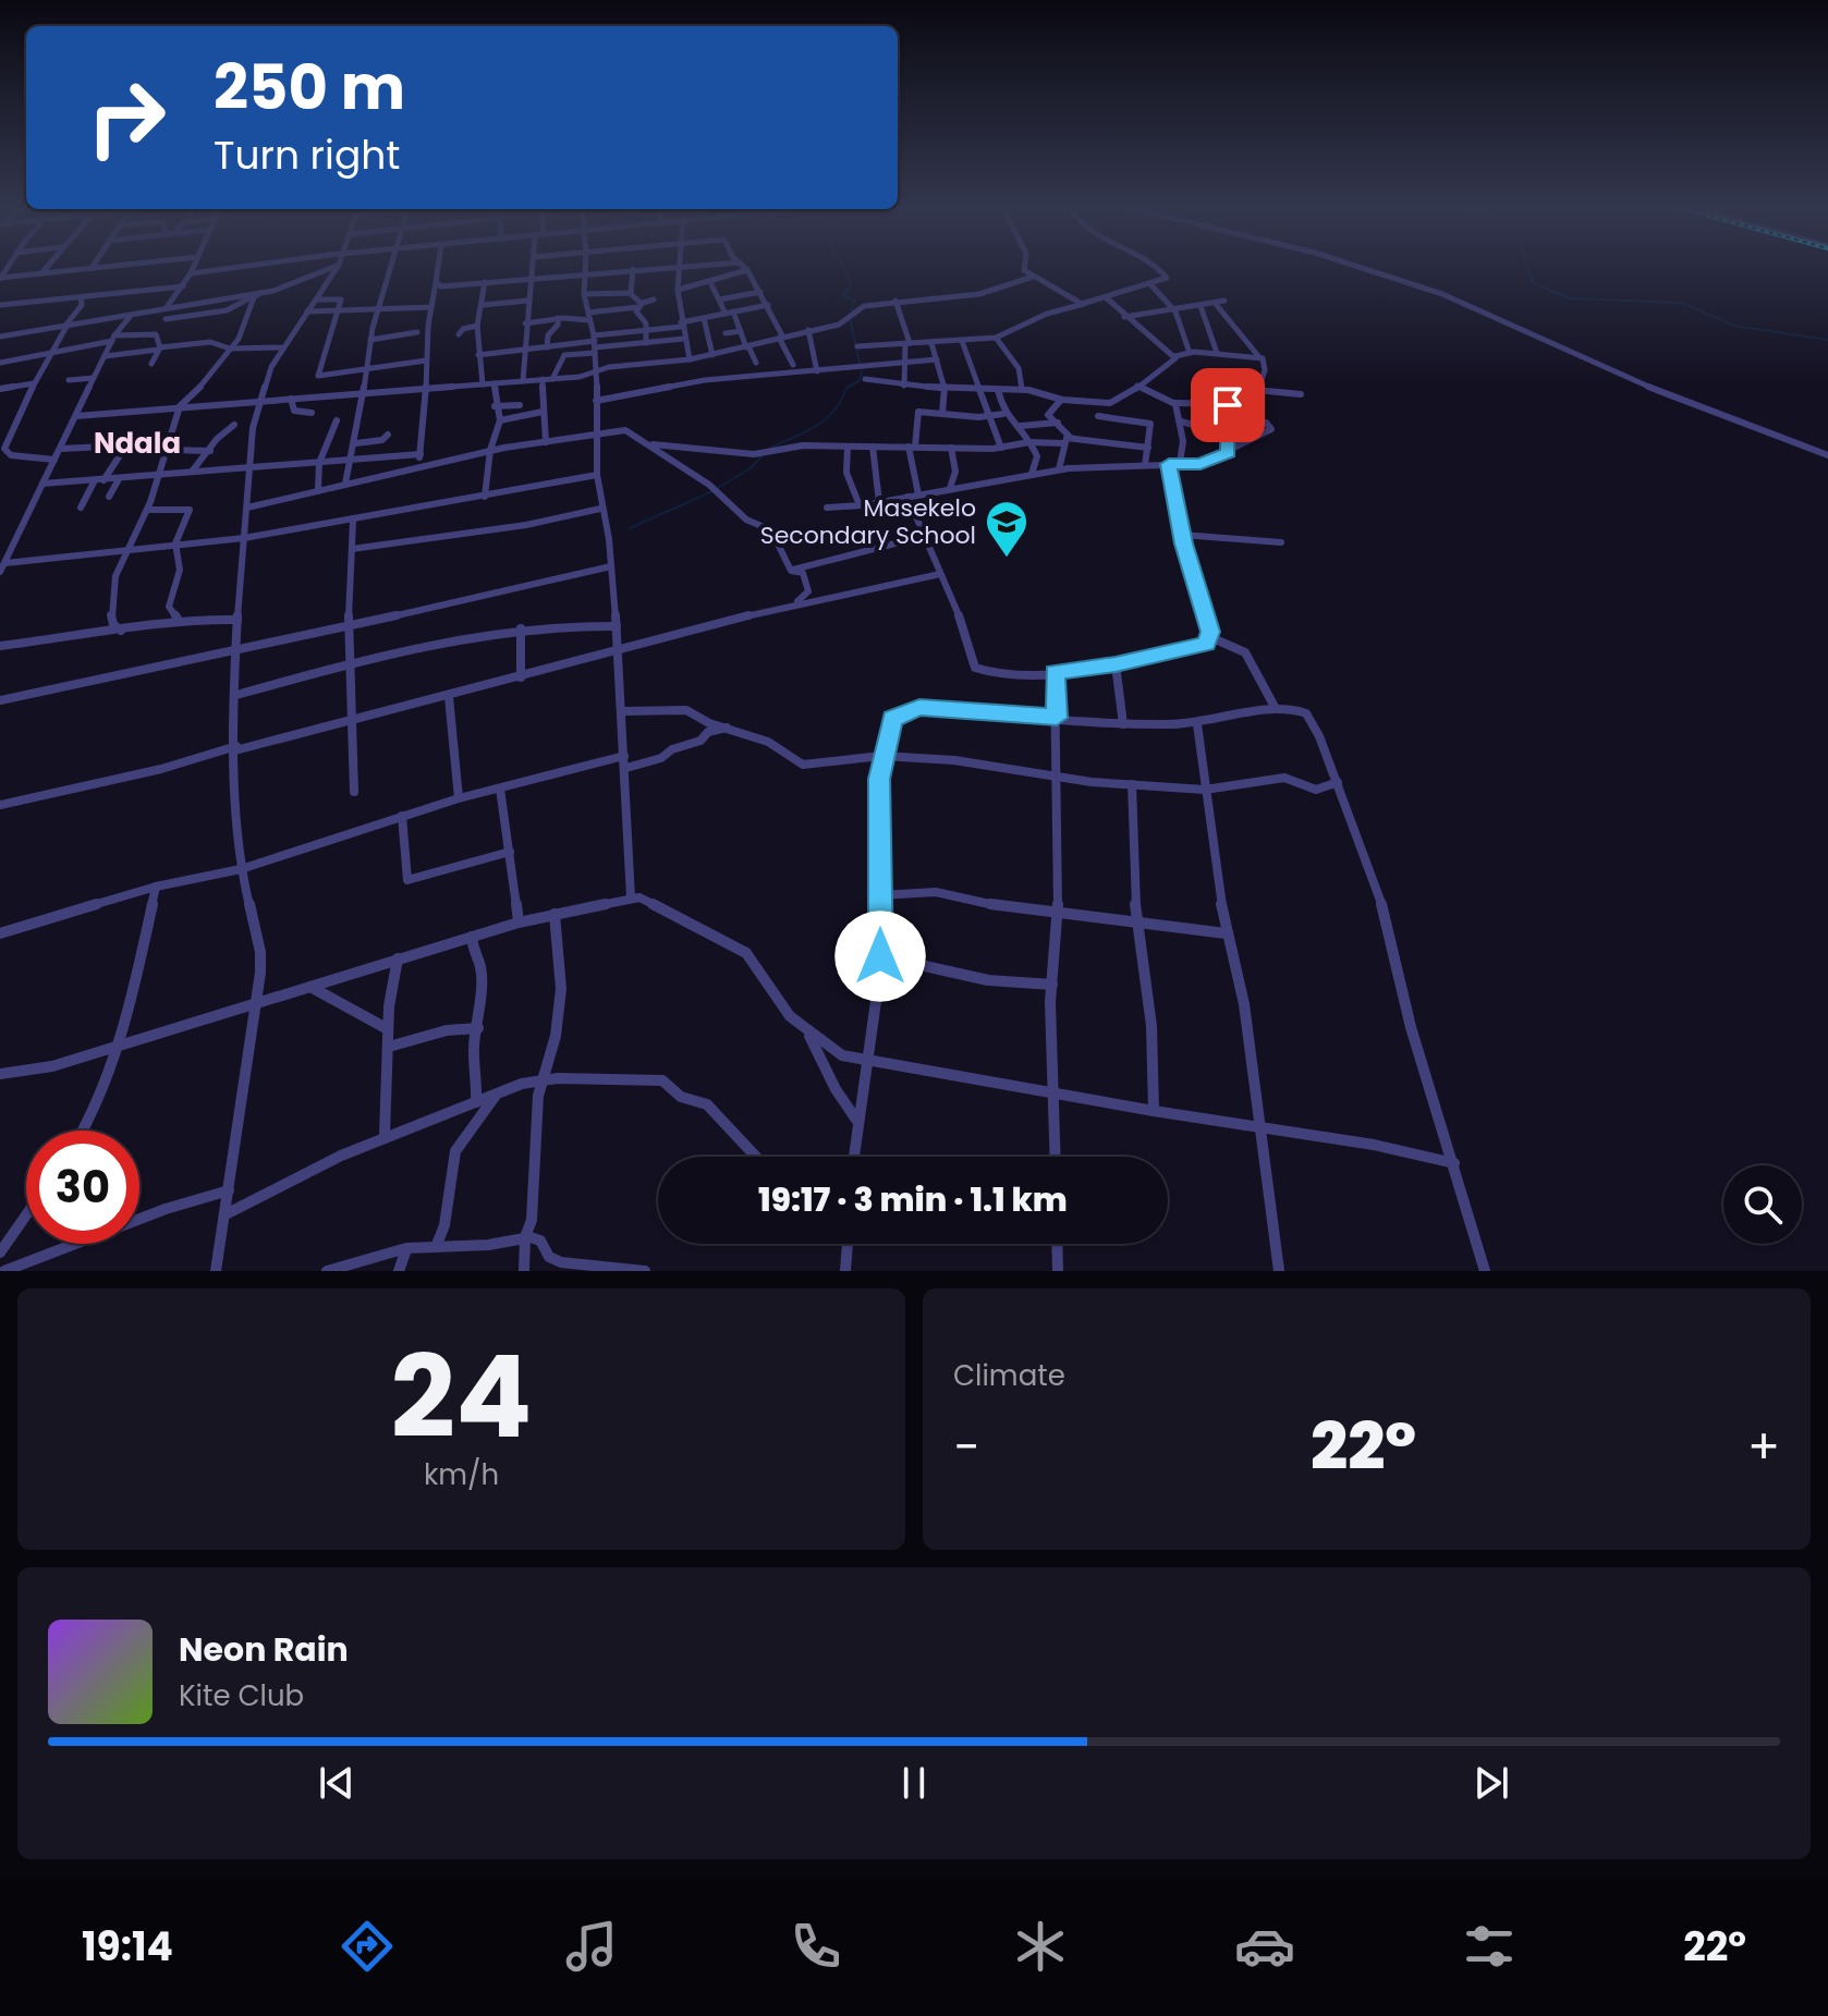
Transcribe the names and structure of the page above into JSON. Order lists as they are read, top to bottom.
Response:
{
  "districts": ["Ndala"],
  "places": {
    "school or university": ["Masekelo Secondary School"]
  },
  "page": {
    "turn": ["250 m", "Turn right"],
    "limit": "30",
    "trip": "19:17 · 3 min · 1.1 km",
    "tile": [
      ["24", "km/h"],
      "Climate"
    ],
    "heat": ["−", "22°", "+"],
    "song": ["Neon Rain", "Kite Club"],
    "tabs": ["19:14", "22°"]
  }
}
